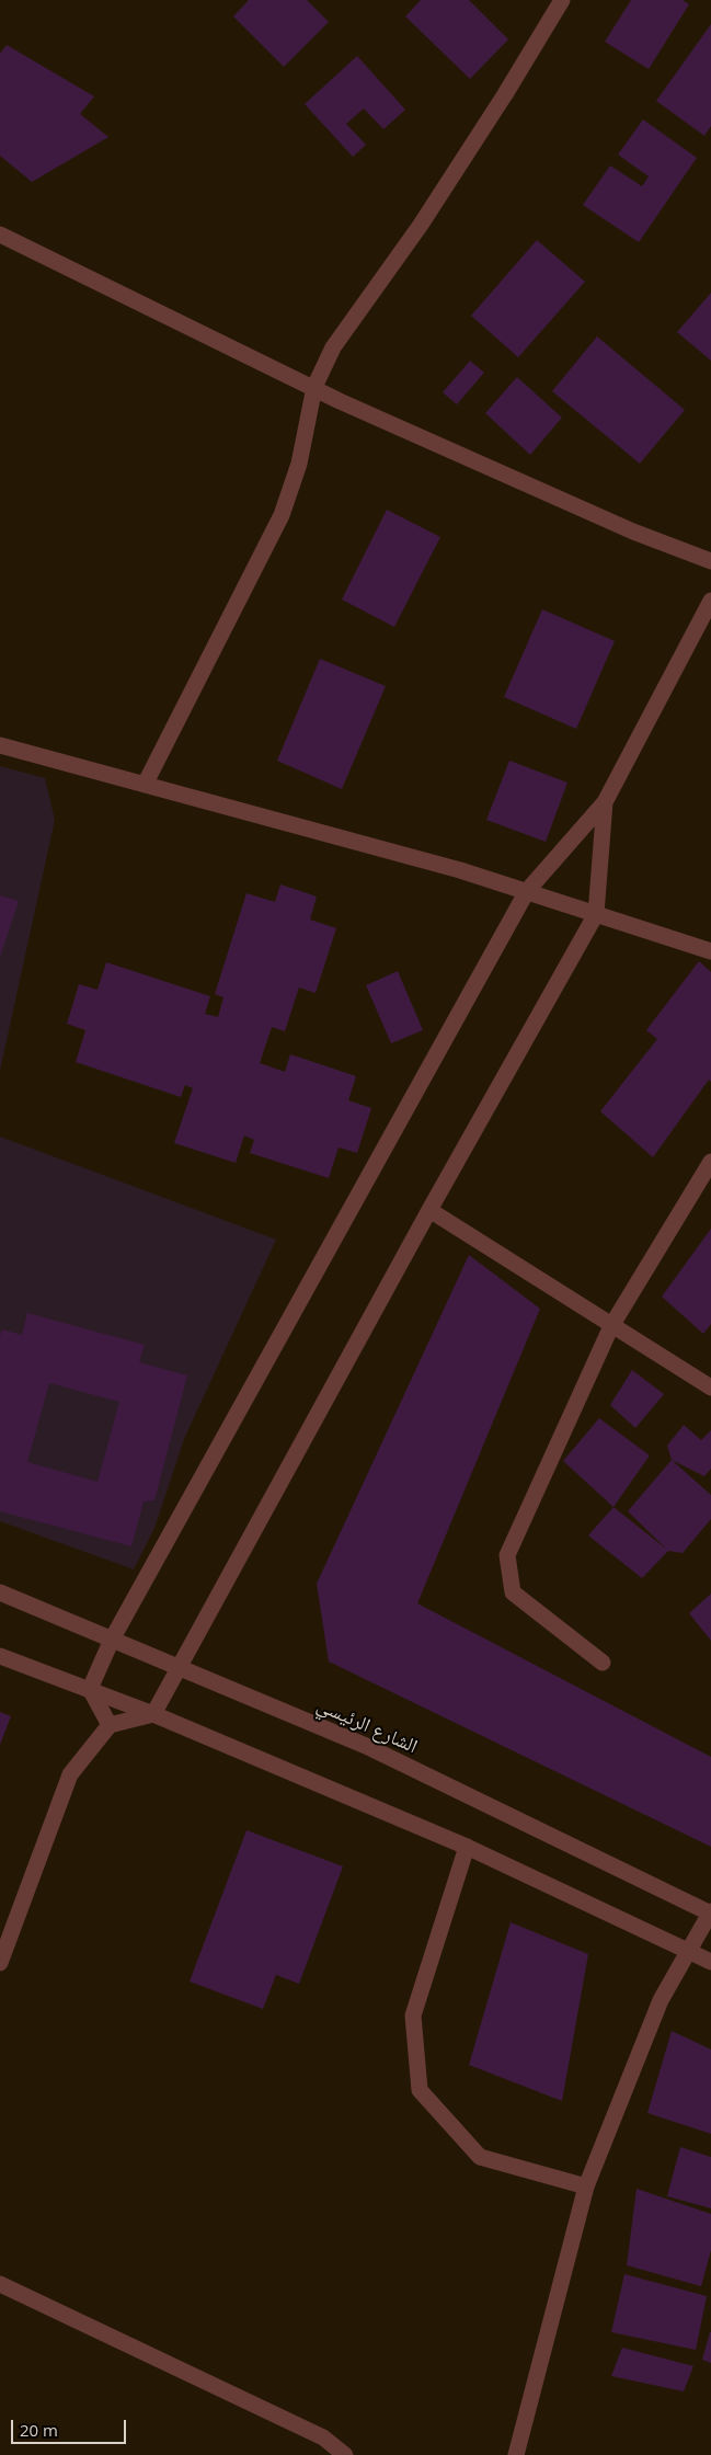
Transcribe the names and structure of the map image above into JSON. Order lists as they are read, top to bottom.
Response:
{
  "streets": {
    "street": ["الشارع الرئيسي"]
  },
  "scale_bar": "20 m"
}
